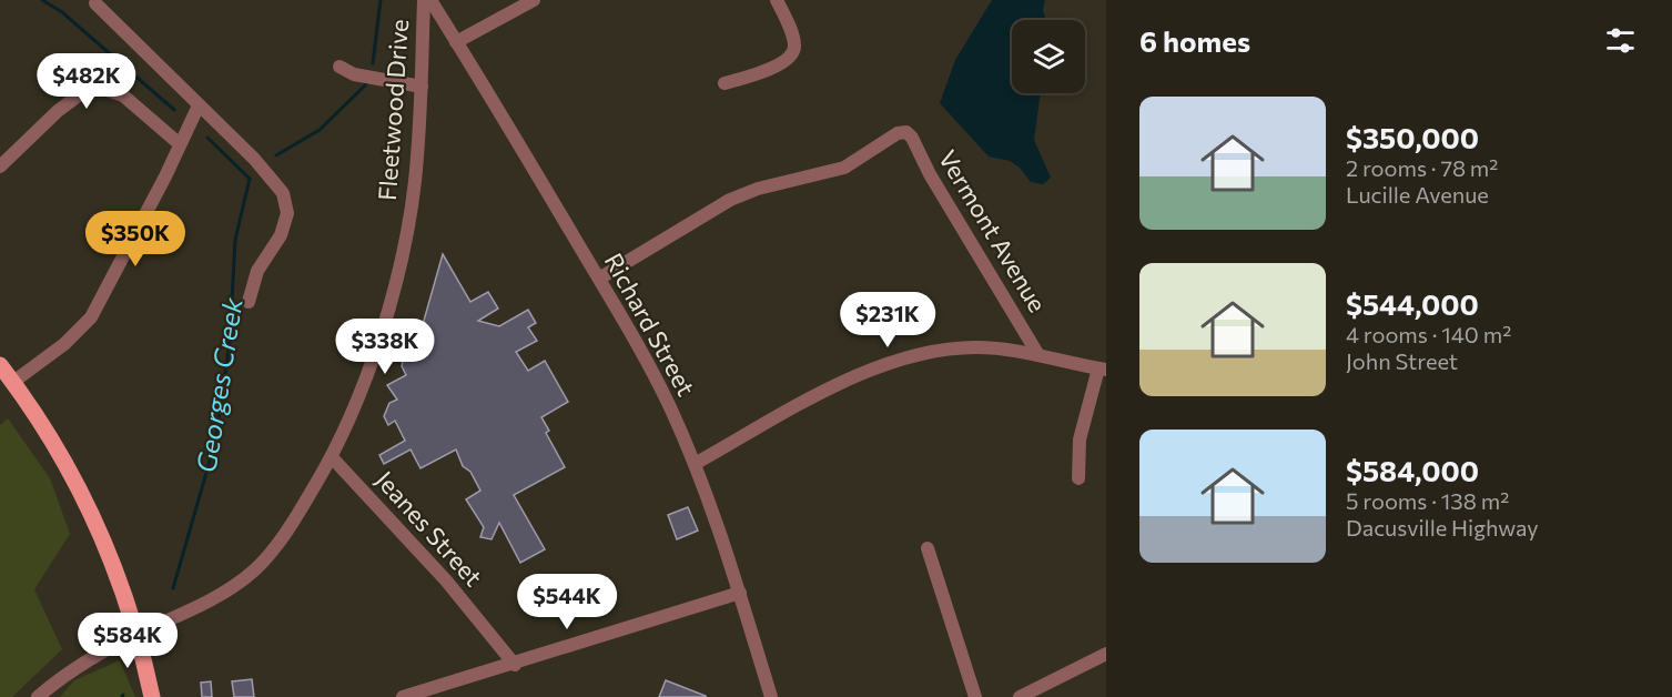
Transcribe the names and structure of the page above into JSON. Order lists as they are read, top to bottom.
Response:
{
  "streets": {
    "street": [
      "Fleetwood Drive",
      "Vermont Avenue",
      "Richard Street",
      "Jeanes Street"
    ]
  },
  "crossings": [
    ["Fleetwood Drive", "Jeanes Street"],
    ["Vermont Avenue", "Richard Street"]
  ],
  "water": ["Georges Creek"],
  "page": {
    "heading": "6 homes",
    "price": [
      "$482K",
      "$350K",
      "$231K",
      "$338K",
      "$544K",
      "$584K"
    ],
    "list": [
      {
        "name": "$350,000",
        "note": "2 rooms · 78 m² · Lucille Avenue"
      },
      {
        "name": "$544,000",
        "note": "4 rooms · 140 m² · John Street"
      },
      {
        "name": "$584,000",
        "note": "5 rooms · 138 m² · Dacusville Highway"
      }
    ]
  }
}
